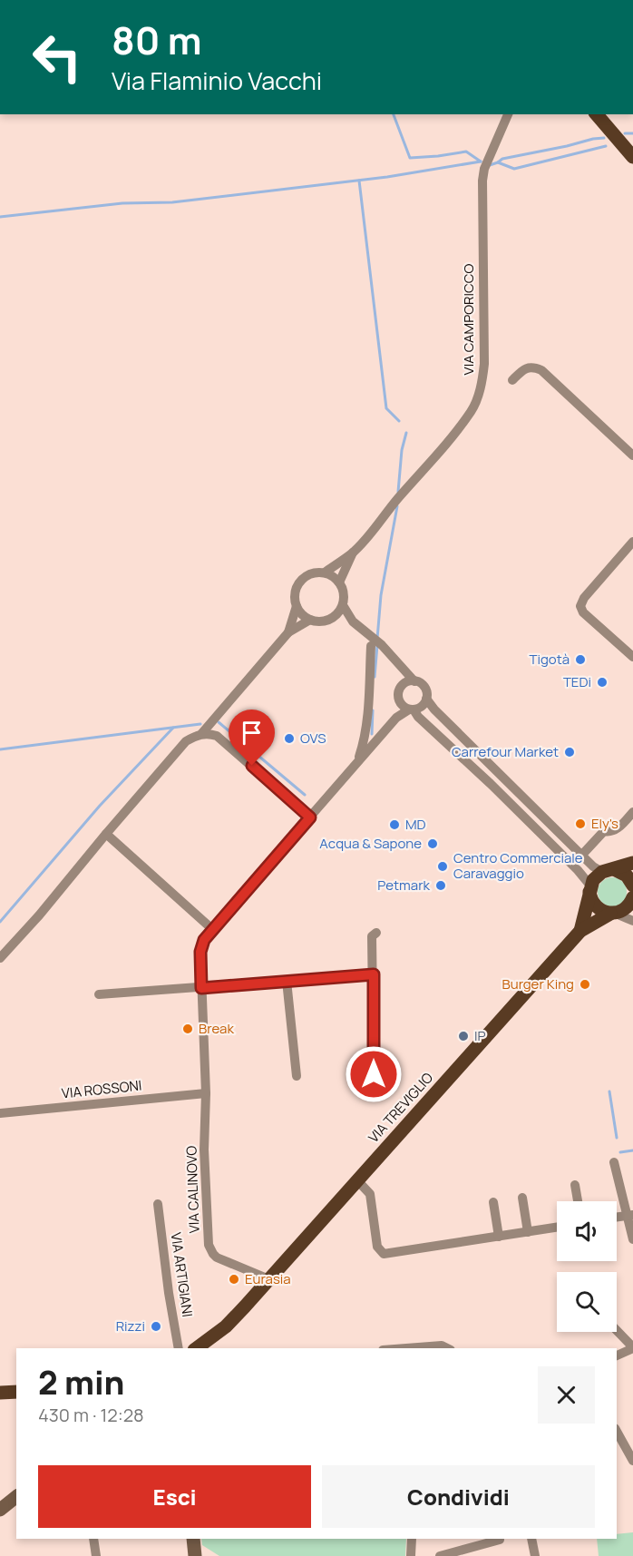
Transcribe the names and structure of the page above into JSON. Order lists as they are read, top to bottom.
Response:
{
  "streets": {
    "main road": ["VIA TREVIGLIO"],
    "street": [
      "VIA CAMPORICCO",
      "VIA ROSSONI",
      "VIA CALINOVO",
      "VIA ARTIGIANI"
    ]
  },
  "crossings": [
    ["VIA ROSSONI", "VIA CALINOVO"],
    ["VIA TREVIGLIO", "VIA CALINOVO"]
  ],
  "places": [
    "Tigotà",
    "TEDi",
    "OVS",
    "Carrefour Market",
    "Ely's",
    "MD",
    "Acqua & Sapone",
    "Centro Commerciale Caravaggio",
    "Petmark",
    "Burger King",
    "Break",
    "IP",
    "Eurasia",
    "Rizzi"
  ],
  "page": {
    "turn": ["80 m", "Via Flaminio Vacchi"],
    "heading": ["2 min", "430 m · 12:28"],
    "buttons": ["Esci", "Condividi"]
  }
}
